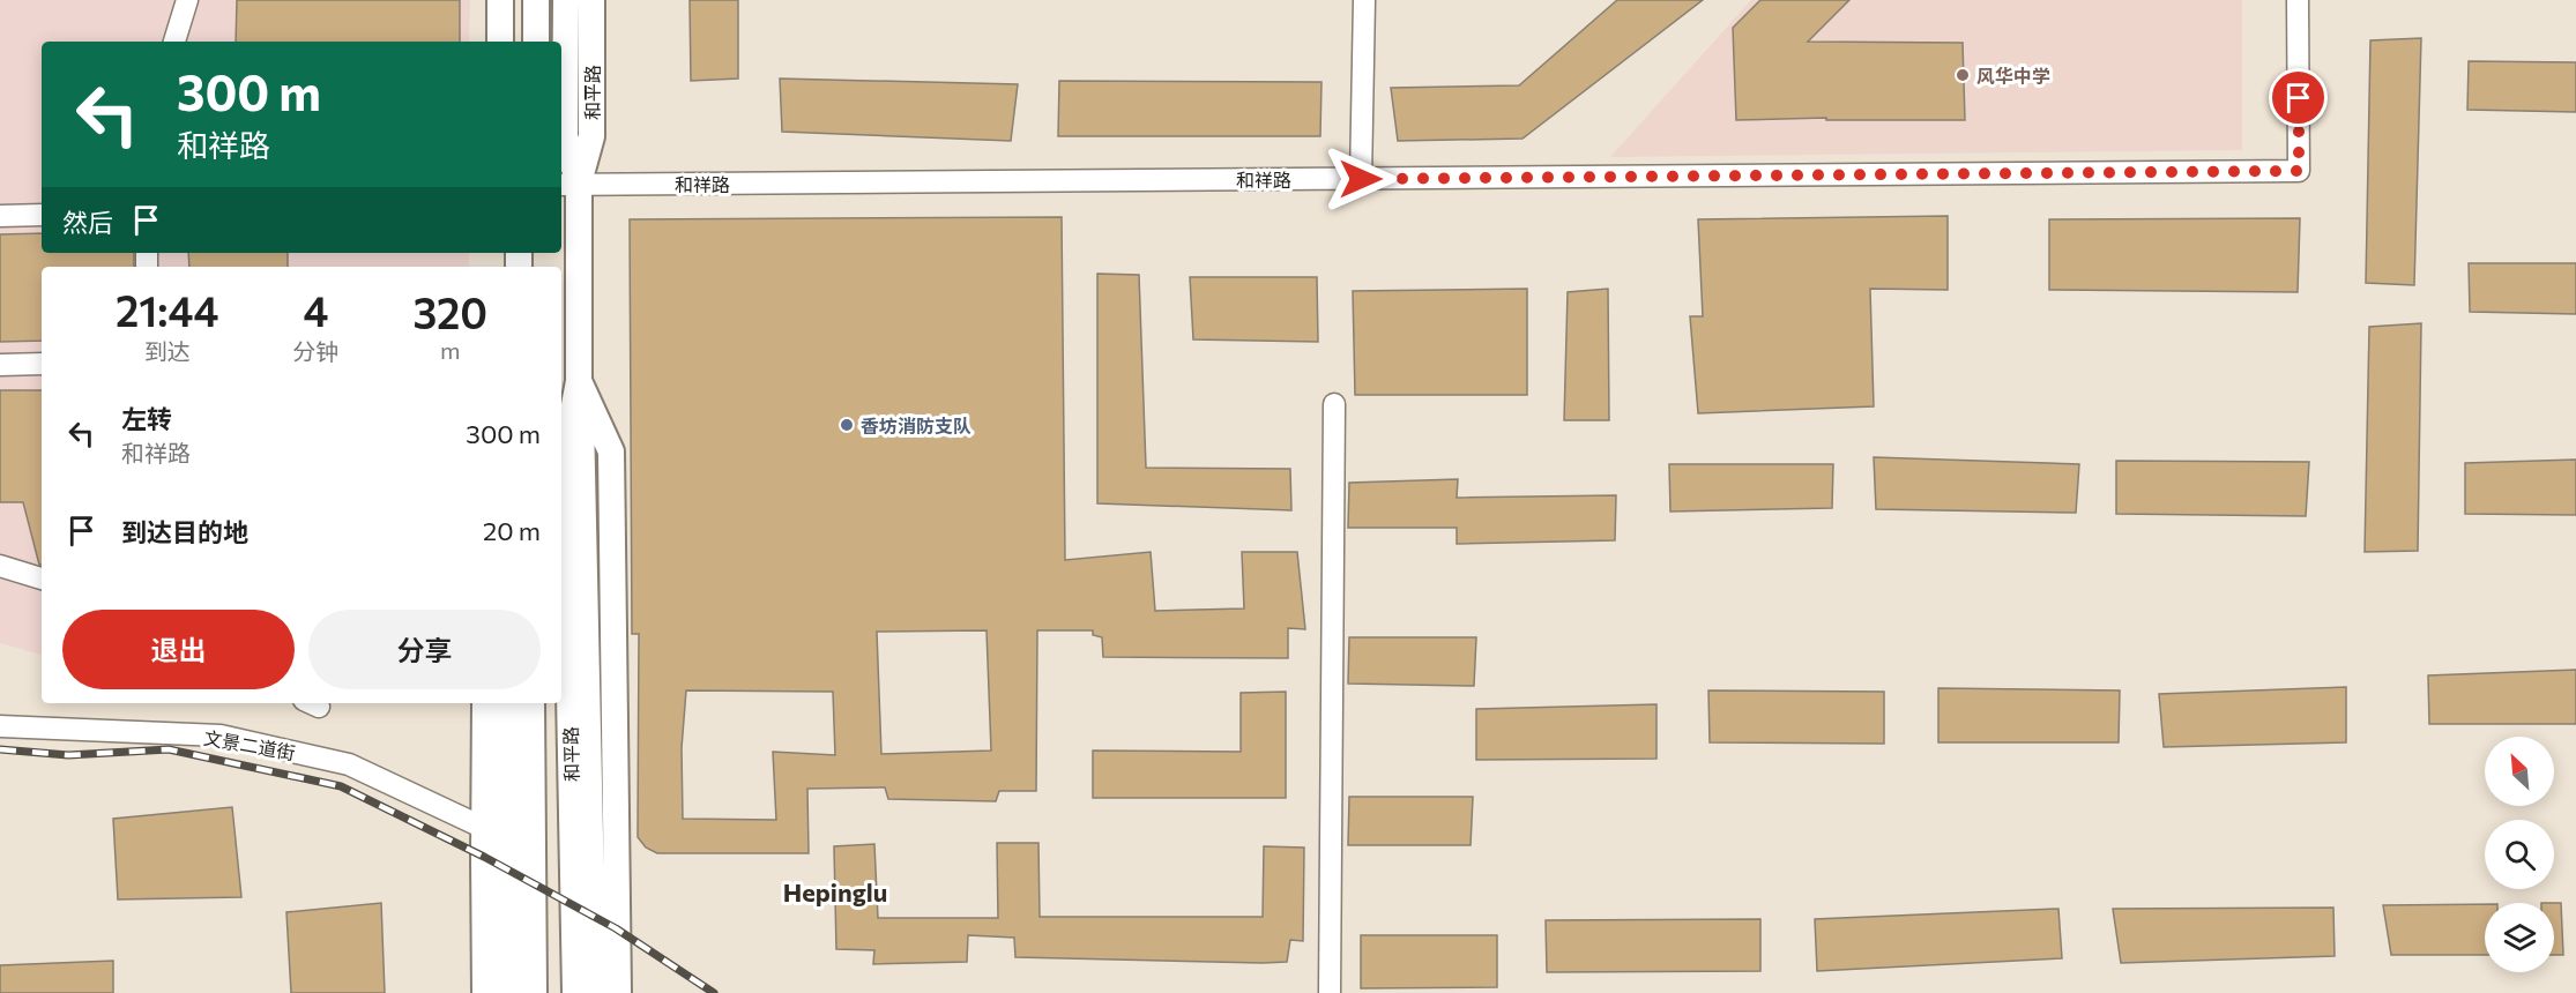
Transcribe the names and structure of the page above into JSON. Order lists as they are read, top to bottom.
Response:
{
  "streets": {
    "main road": ["和平路"],
    "street": ["和祥路", "文景二道街"]
  },
  "crossings": [
    ["和平路", "和祥路"]
  ],
  "districts": ["Hepinglu"],
  "places": ["风华中学", "香坊消防支队"],
  "north": "top left",
  "page": {
    "turn": ["300 m", "和祥路"],
    "then": "然后",
    "eta": [
      "21:44",
      "到达",
      "4",
      "分钟",
      "320",
      "m"
    ],
    "list": [
      {
        "name": "左转",
        "note": "和祥路",
        "value": "300 m"
      },
      {
        "name": "到达目的地",
        "value": "20 m"
      }
    ],
    "buttons": ["退出", "分享"]
  }
}
